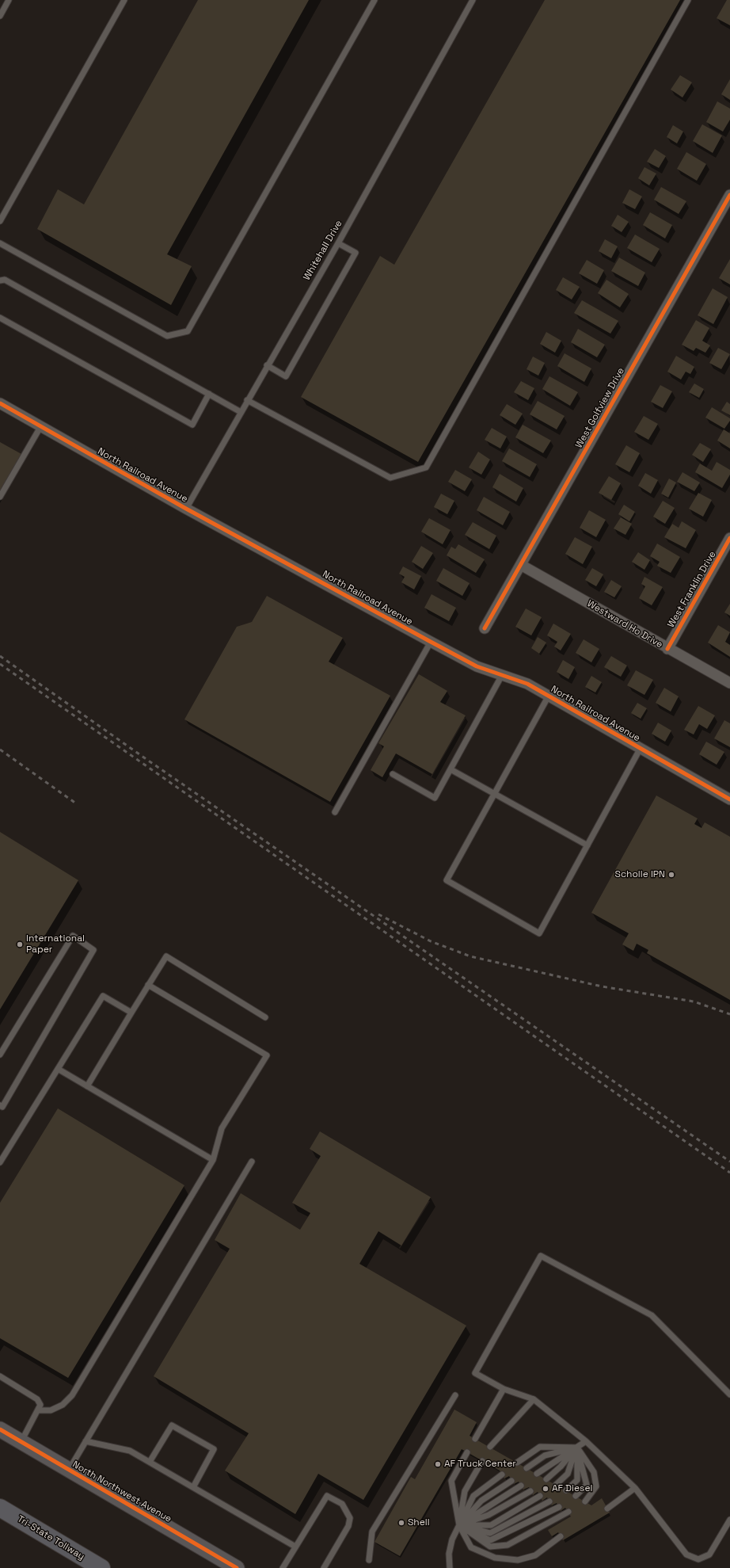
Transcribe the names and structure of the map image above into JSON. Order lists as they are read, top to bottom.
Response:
{
  "streets": {
    "highway": ["Tri-State Tollway"],
    "street": [
      "West Golfview Drive",
      "North Railroad Avenue",
      "West Franklin Drive",
      "Westward Ho Drive",
      "North Northwest Avenue"
    ],
    "lane": ["Whitehall Drive"]
  },
  "crossings": [
    ["Whitehall Drive", "North Railroad Avenue"],
    ["West Golfview Drive", "Westward Ho Drive"],
    ["West Franklin Drive", "Westward Ho Drive"]
  ],
  "places": [
    "Scholle IPN",
    "International Paper",
    "AF Truck Center",
    "AF Diesel",
    "Shell"
  ]
}
